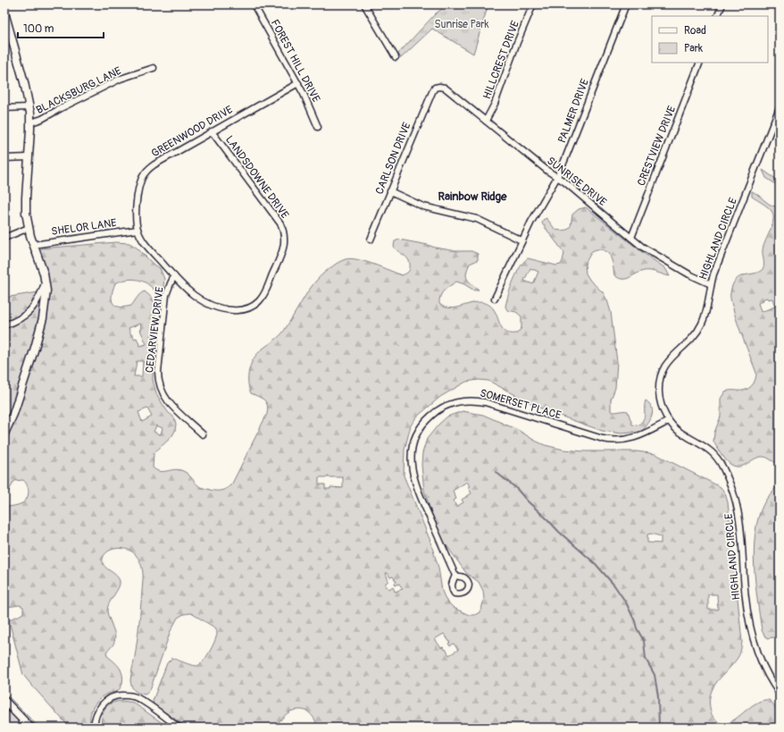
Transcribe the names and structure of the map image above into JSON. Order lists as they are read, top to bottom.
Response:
{
  "streets": {
    "street": [
      "HILLCREST DRIVE",
      "FOREST HILL DRIVE",
      "BLACKSBURG LANE",
      "PALMER DRIVE",
      "GREENWOOD DRIVE",
      "CRESTVIEW DRIVE",
      "CARLSON DRIVE",
      "LANDSDOWNE DRIVE",
      "SUNRISE DRIVE",
      "SHELOR LANE",
      "HIGHLAND CIRCLE",
      "CEDARVIEW DRIVE",
      "SOMERSET PLACE"
    ]
  },
  "crossings": [
    ["HILLCREST DRIVE", "SUNRISE DRIVE"],
    ["FOREST HILL DRIVE", "GREENWOOD DRIVE"],
    ["PALMER DRIVE", "SUNRISE DRIVE"],
    ["GREENWOOD DRIVE", "LANDSDOWNE DRIVE"],
    ["GREENWOOD DRIVE", "SHELOR LANE"],
    ["GREENWOOD DRIVE", "CEDARVIEW DRIVE"],
    ["CRESTVIEW DRIVE", "SUNRISE DRIVE"],
    ["CARLSON DRIVE", "SUNRISE DRIVE"],
    ["LANDSDOWNE DRIVE", "CEDARVIEW DRIVE"],
    ["SUNRISE DRIVE", "HIGHLAND CIRCLE"],
    ["HIGHLAND CIRCLE", "SOMERSET PLACE"]
  ],
  "districts": ["Rainbow Ridge"],
  "parks": ["Sunrise Park"],
  "legend": ["Road", "Park"],
  "scale_bar": "100 m"
}
